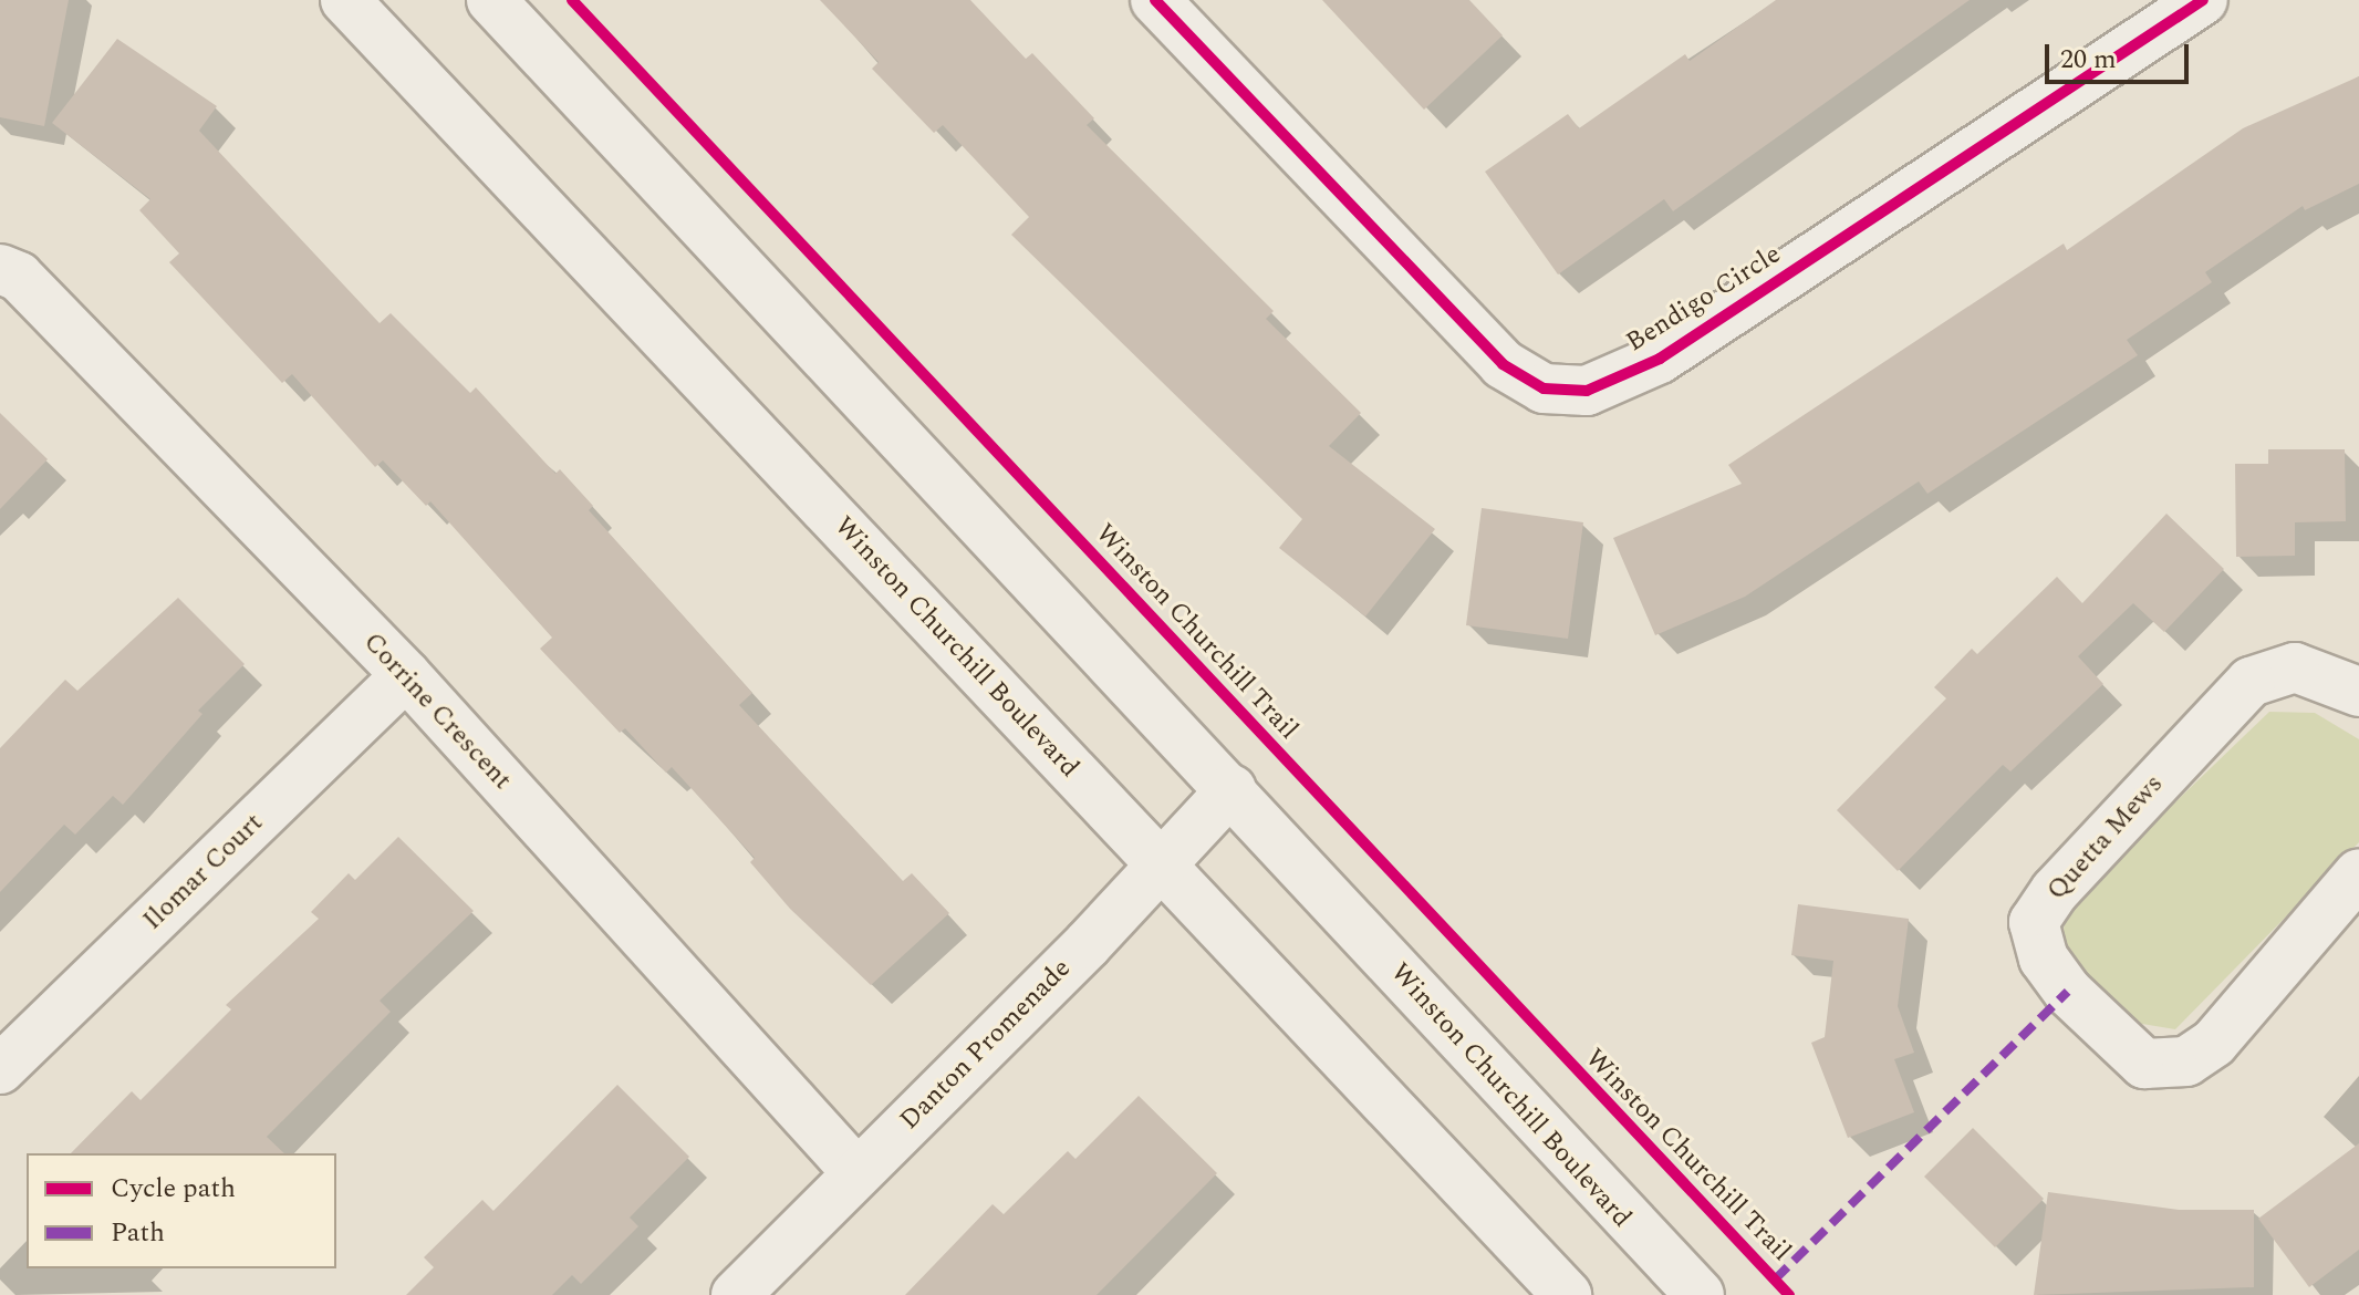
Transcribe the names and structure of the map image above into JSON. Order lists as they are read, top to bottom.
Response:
{
  "streets": {
    "street": [
      "Bendigo Circle",
      "Winston Churchill Boulevard",
      "Corrine Crescent",
      "Quetta Mews",
      "Ilomar Court",
      "Danton Promenade"
    ],
    "cycle path": ["Winston Churchill Trail"]
  },
  "crossings": [
    ["Winston Churchill Boulevard", "Danton Promenade"],
    ["Corrine Crescent", "Ilomar Court"],
    ["Corrine Crescent", "Danton Promenade"]
  ],
  "legend": ["Cycle path", "Path"],
  "scale_bar": "20 m"
}
